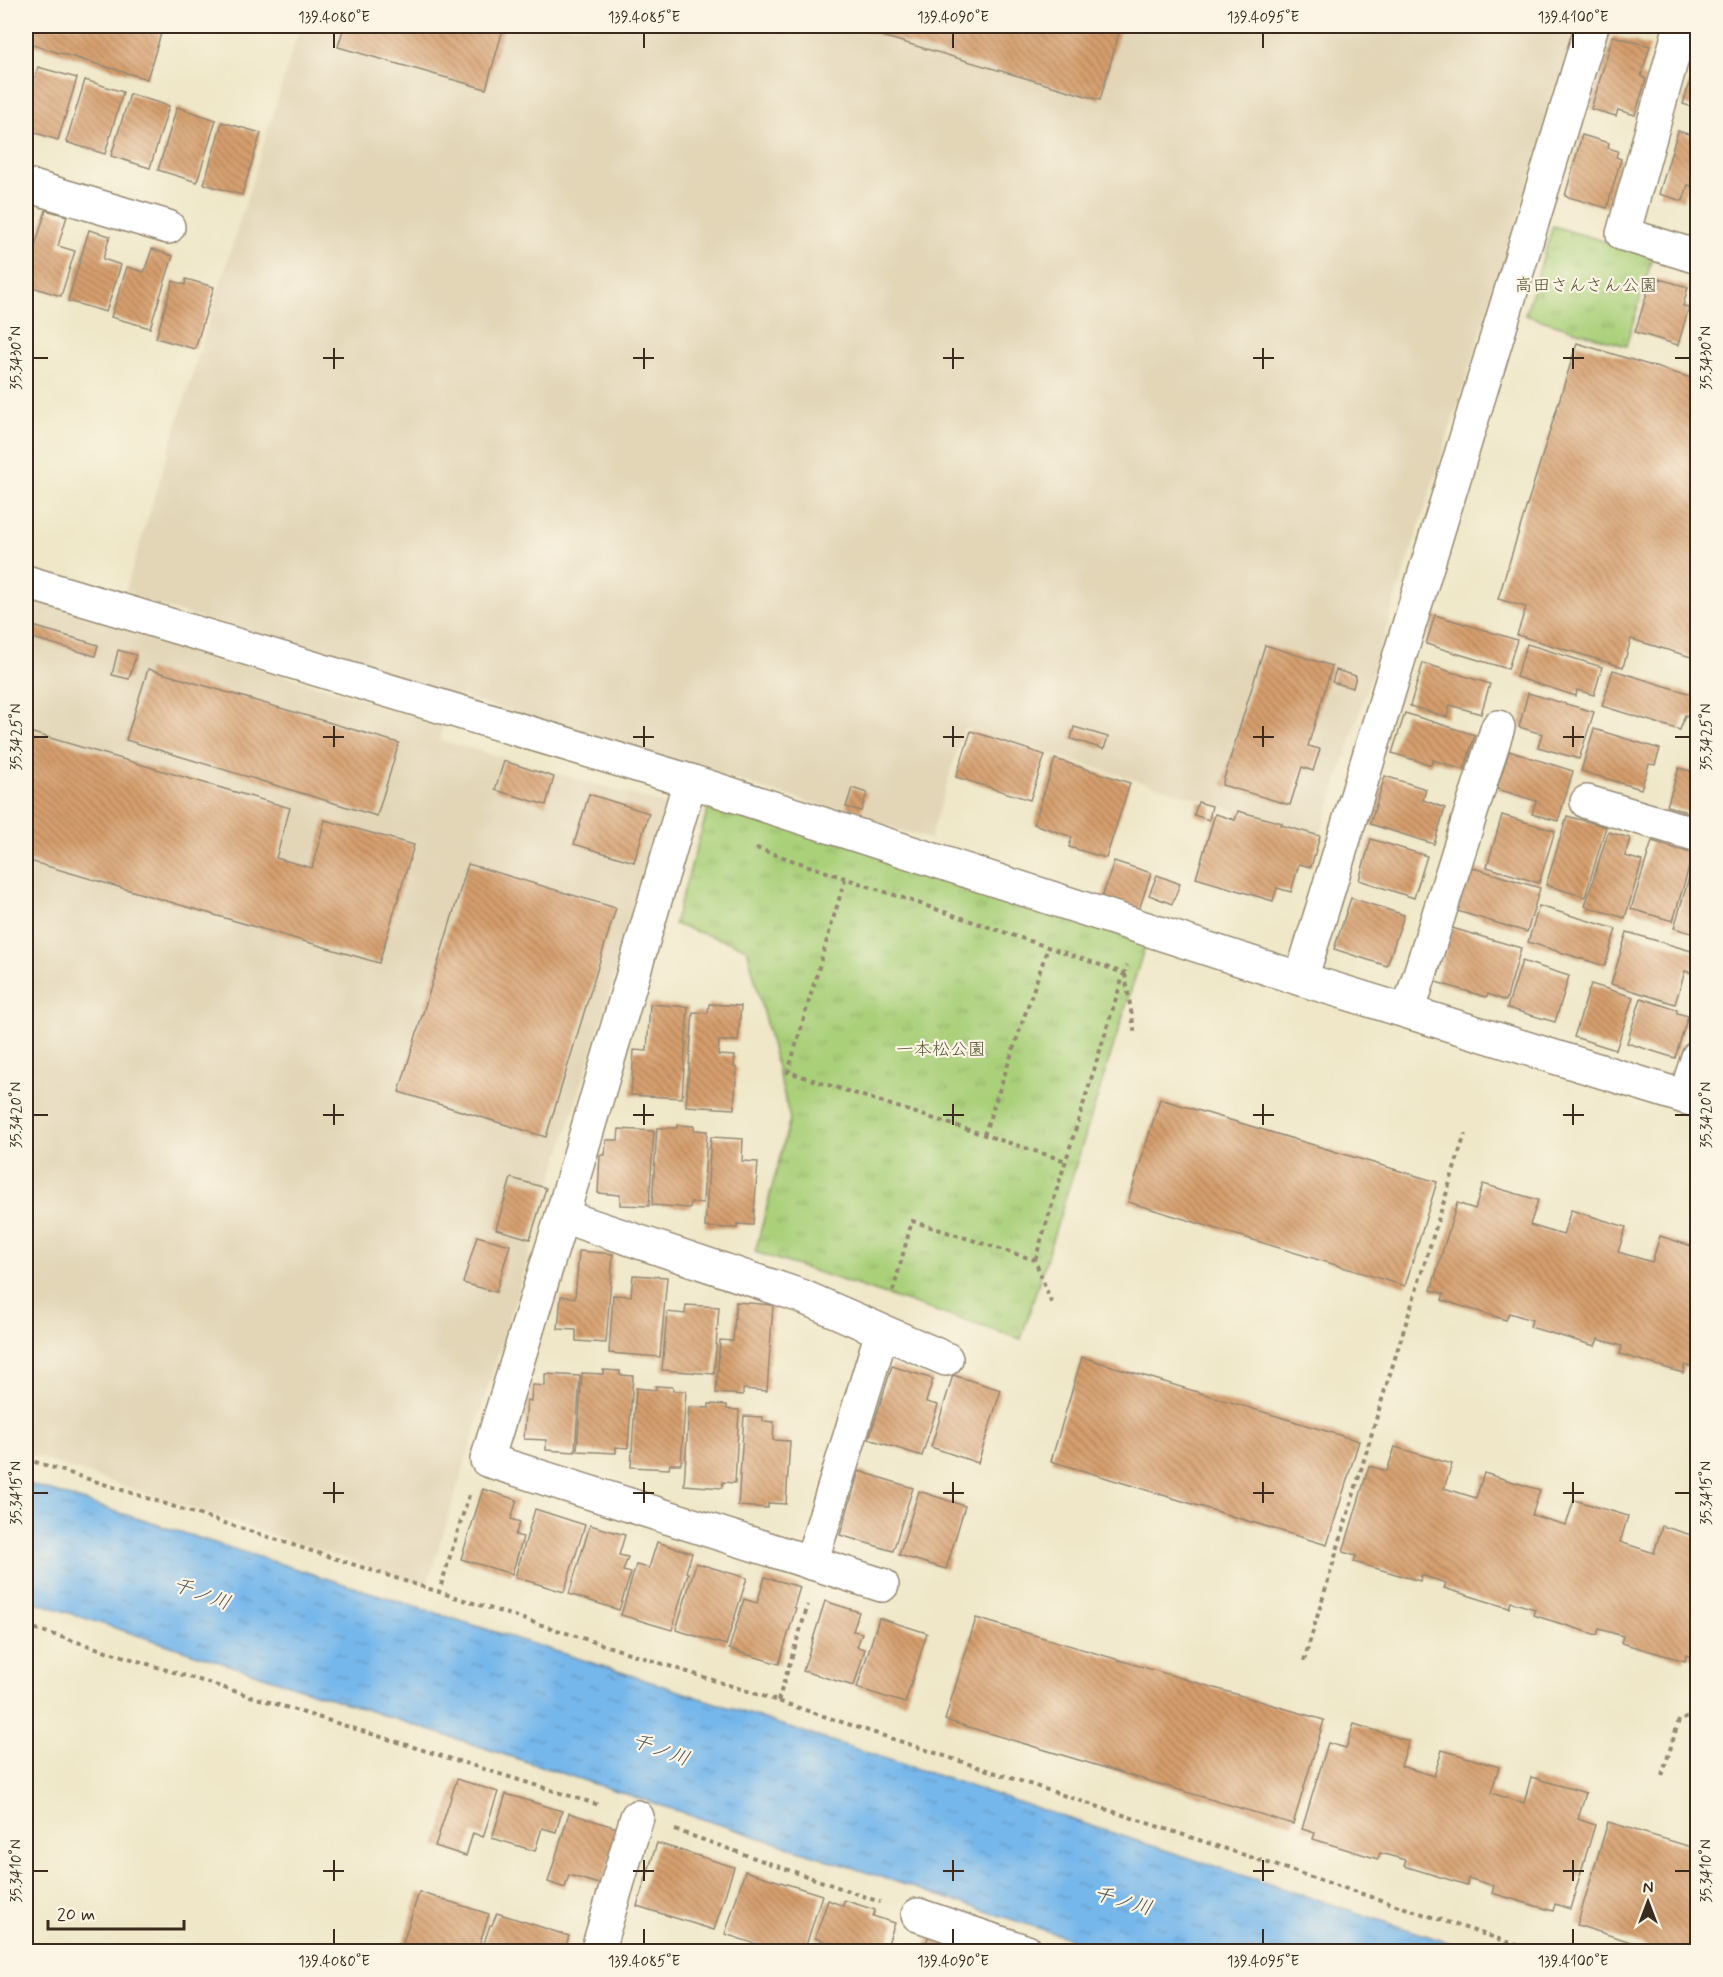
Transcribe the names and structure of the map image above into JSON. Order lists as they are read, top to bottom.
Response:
{
  "water": ["千ノ川"],
  "parks": ["高田さんさん公園", "一本松公園"],
  "scale_bar": "20 m",
  "north": "top",
  "coordinates": [
    "139.4080°E",
    "139.4085°E",
    "139.4090°E",
    "139.4095°E",
    "139.4100°E",
    "35.3430°N",
    "35.3425°N",
    "35.3420°N",
    "35.3415°N",
    "35.3410°N"
  ]
}
